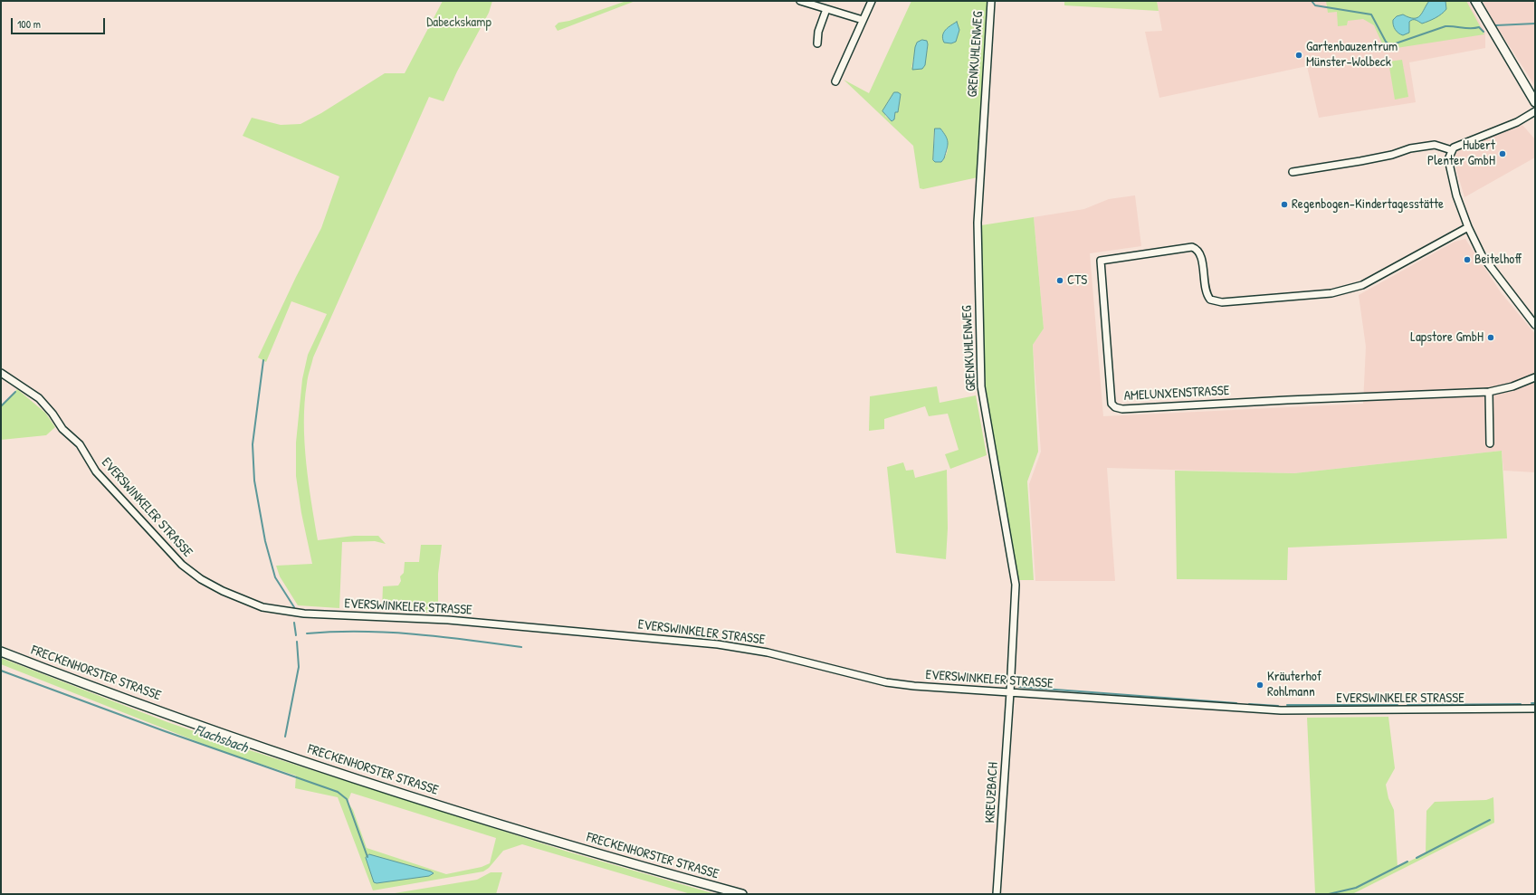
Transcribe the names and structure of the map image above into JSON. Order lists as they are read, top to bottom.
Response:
{
  "streets": {
    "main road": ["FRECKENHORSTER STRASSE"],
    "street": [
      "GRENKUHLENWEG",
      "AMELUNXENSTRASSE",
      "EVERSWINKELER STRASSE",
      "KREUZBACH"
    ]
  },
  "crossings": [
    ["GRENKUHLENWEG", "EVERSWINKELER STRASSE"],
    ["GRENKUHLENWEG", "KREUZBACH"],
    ["EVERSWINKELER STRASSE", "KREUZBACH"]
  ],
  "water": ["Flachsbach"],
  "parks": ["Dabeckskamp"],
  "places": [
    "Gartenbauzentrum Münster-Wolbeck",
    "Hubert Plenter GmbH",
    "Regenbogen-Kindertagesstätte",
    "Beitelhoff",
    "CTS",
    "Lapstore GmbH",
    "Kräuterhof Rohlmann"
  ],
  "scale_bar": "100 m"
}
